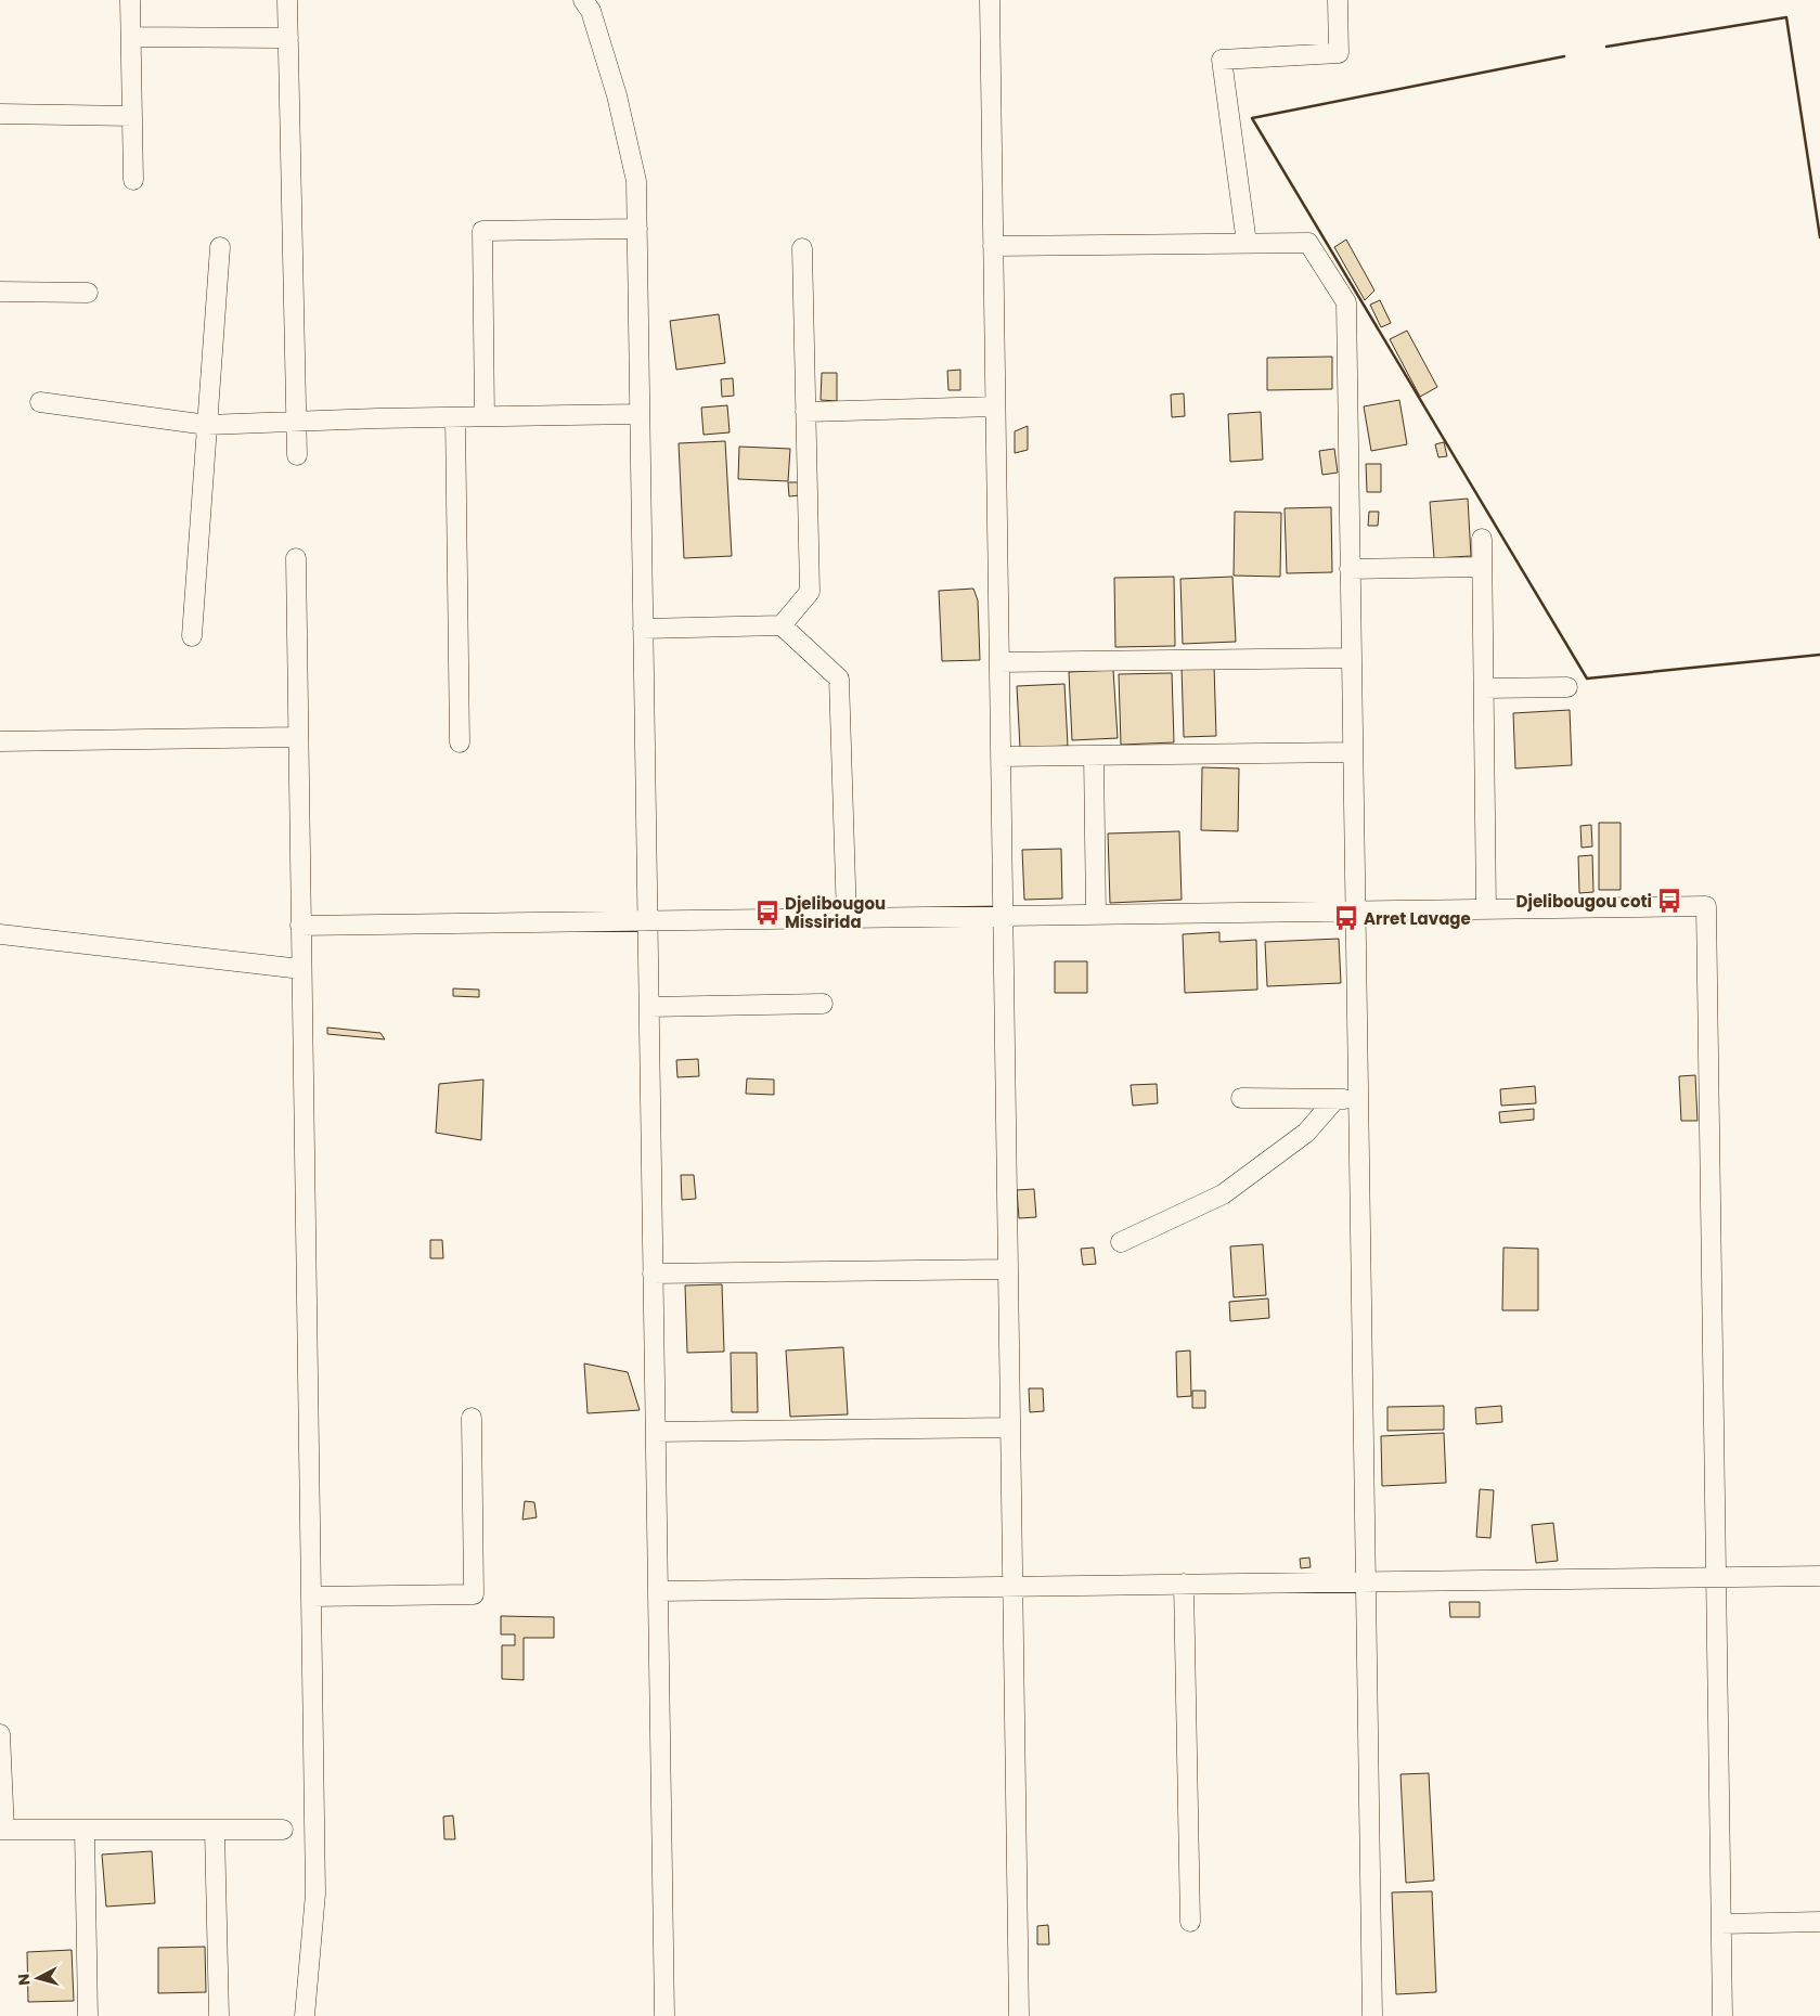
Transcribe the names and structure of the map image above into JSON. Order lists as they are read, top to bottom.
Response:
{
  "places": {
    "bus stop": ["Djelibougou coti", "Djelibougou Missirida", "Arret Lavage"]
  },
  "north": "left"
}
